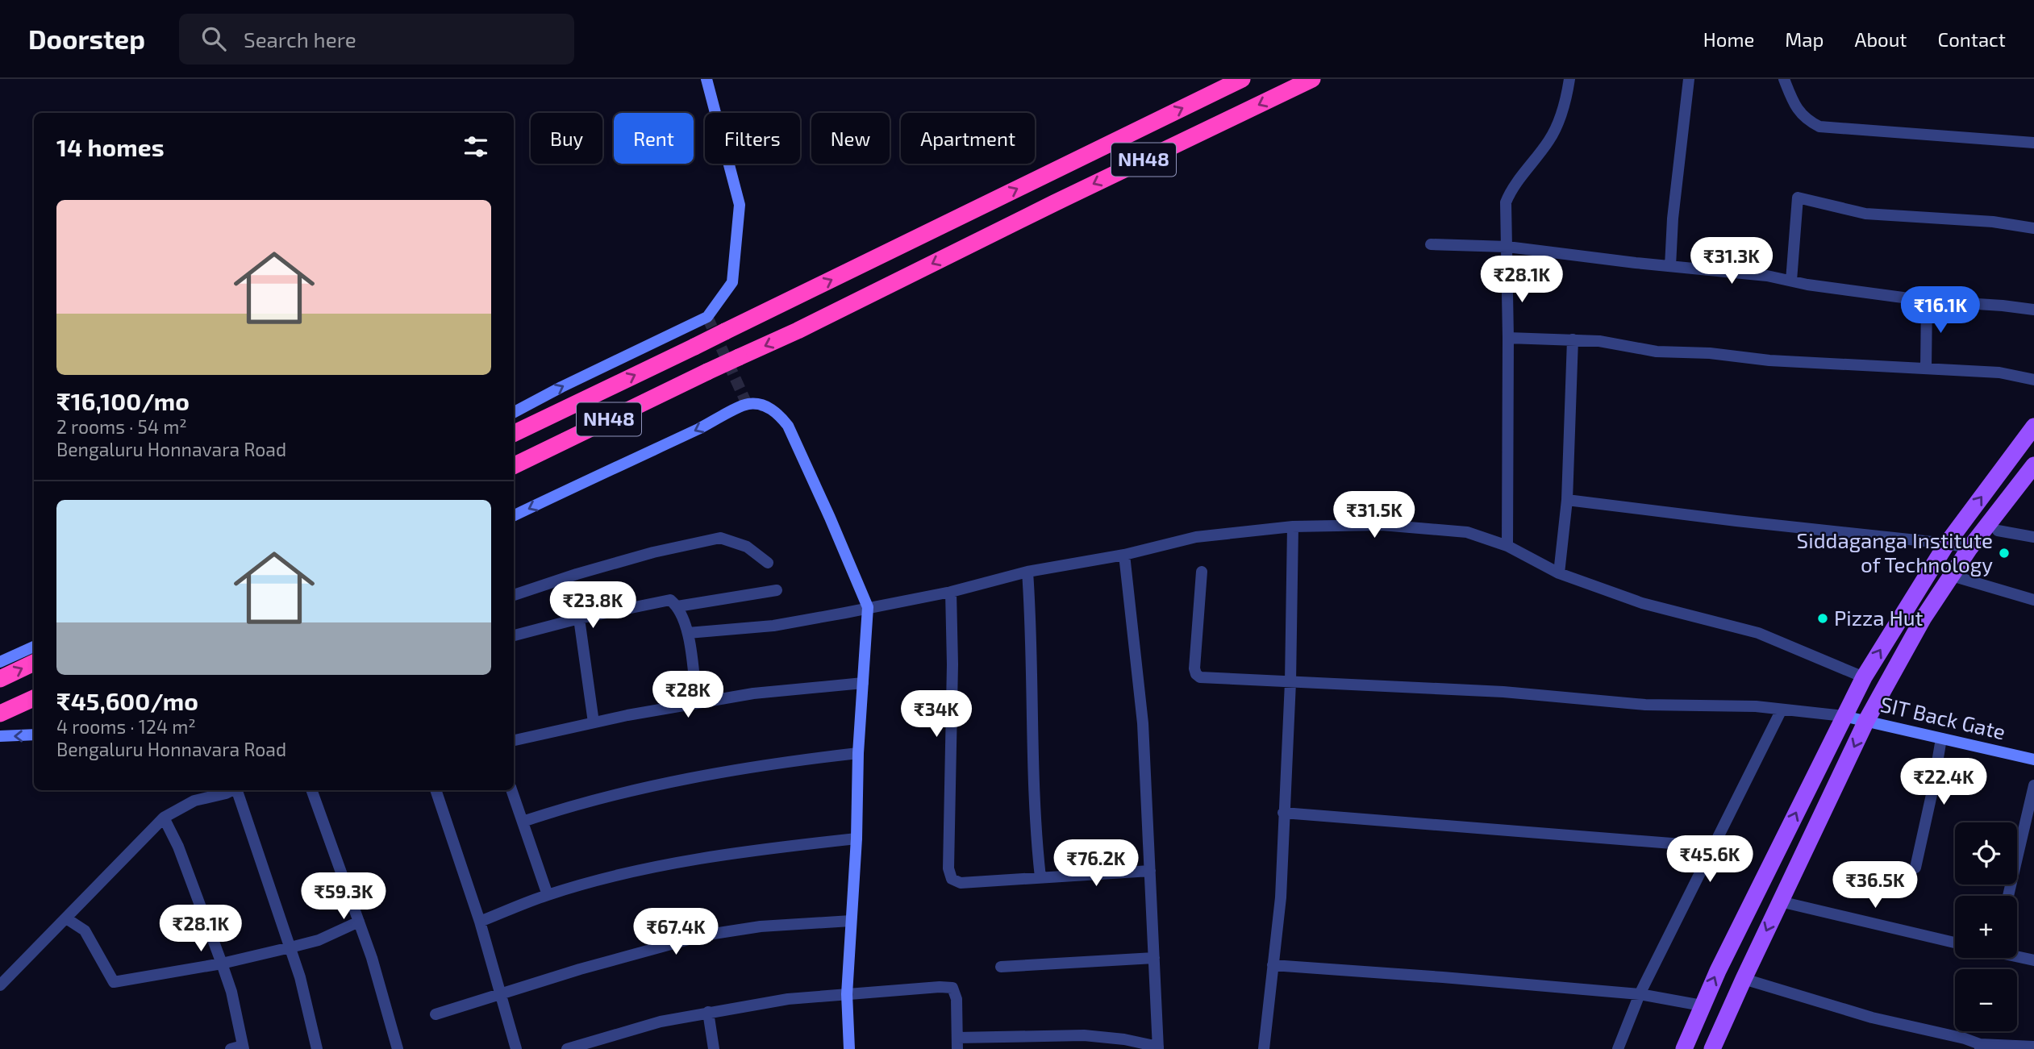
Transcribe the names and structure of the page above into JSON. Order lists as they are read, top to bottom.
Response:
{
  "streets": {
    "highway": ["NH48"],
    "street": ["SIT Back Gate"]
  },
  "places": ["Siddaganga Institute of Technology", "Pizza Hut"],
  "page": {
    "header": "Doorstep",
    "search": "Search here",
    "nav": [
      "Home",
      "Map",
      "About",
      "Contact"
    ],
    "chip": [
      "Buy",
      "Rent",
      "Filters",
      "New",
      "Apartment"
    ],
    "heading": "14 homes",
    "list": [
      {
        "name": "₹16,100/mo",
        "note": "2 rooms · 54 m² · Bengaluru Honnavara Road"
      },
      {
        "name": "₹45,600/mo",
        "note": "4 rooms · 124 m² · Bengaluru Honnavara Road"
      }
    ],
    "price": [
      "₹31.3K",
      "₹28.1K",
      "₹16.1K",
      "₹31.5K",
      "₹23.8K",
      "₹28K",
      "₹34K",
      "₹22.4K",
      "₹45.6K",
      "₹76.2K",
      "₹36.5K",
      "₹59.3K",
      "₹28.1K",
      "₹67.4K"
    ],
    "map_buttons": ["+", "−"]
  }
}
